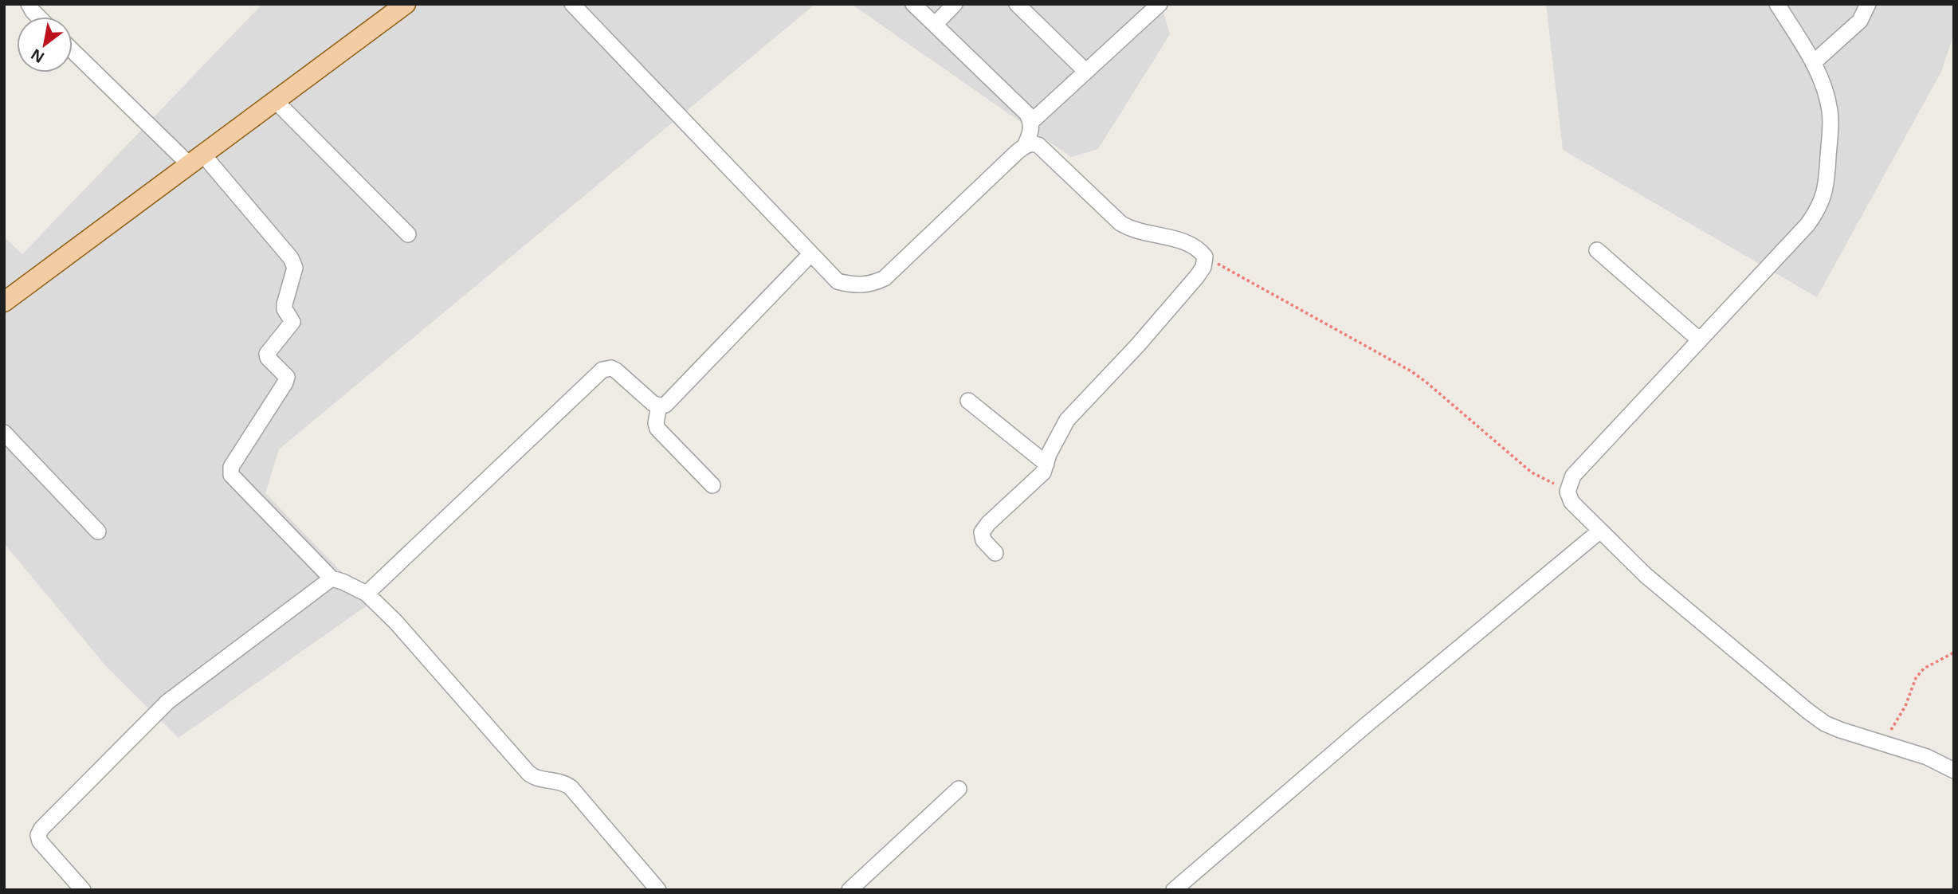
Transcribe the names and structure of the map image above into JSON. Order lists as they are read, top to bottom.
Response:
{
  "north": "bottom left"
}
